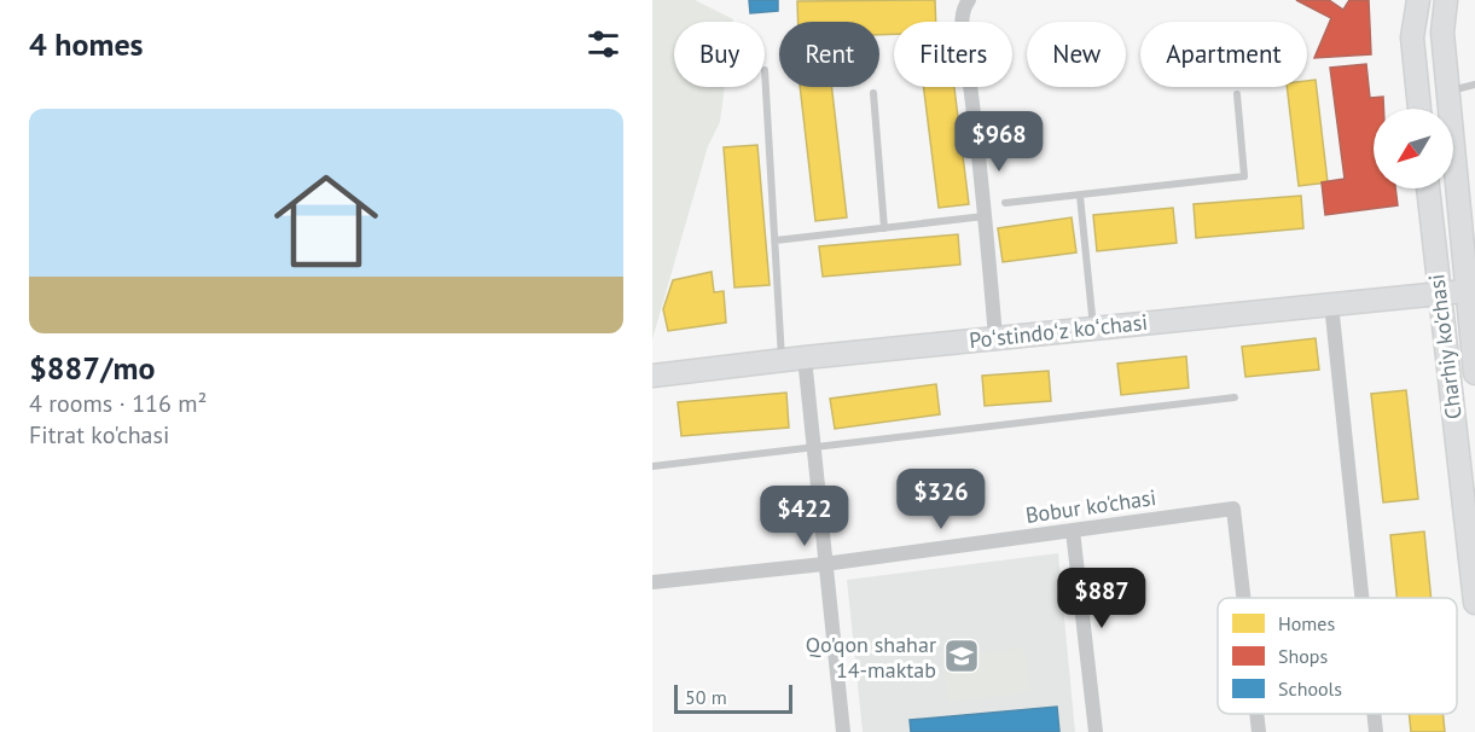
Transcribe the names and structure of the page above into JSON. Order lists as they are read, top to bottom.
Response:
{
  "streets": {
    "main road": ["Poʻstindoʻz koʻchasi", "Charhiy ko'chasi"],
    "street": ["Bobur ko'chasi"]
  },
  "crossings": [
    ["Poʻstindoʻz koʻchasi", "Charhiy ko'chasi"]
  ],
  "places": {
    "school or university": ["Qo'qon shahar 14-maktab"]
  },
  "legend": ["Homes", "Shops", "Schools"],
  "scale_bar": "50 m",
  "north": "bottom left",
  "page": {
    "heading": "4 homes",
    "chip": [
      "Buy",
      "Rent",
      "Filters",
      "New",
      "Apartment"
    ],
    "list": [
      {
        "name": "$887/mo",
        "note": "4 rooms · 116 m² · Fitrat ko'chasi"
      }
    ],
    "price": [
      "$968",
      "$326",
      "$422",
      "$887"
    ],
    "scale": "50 m"
  }
}
